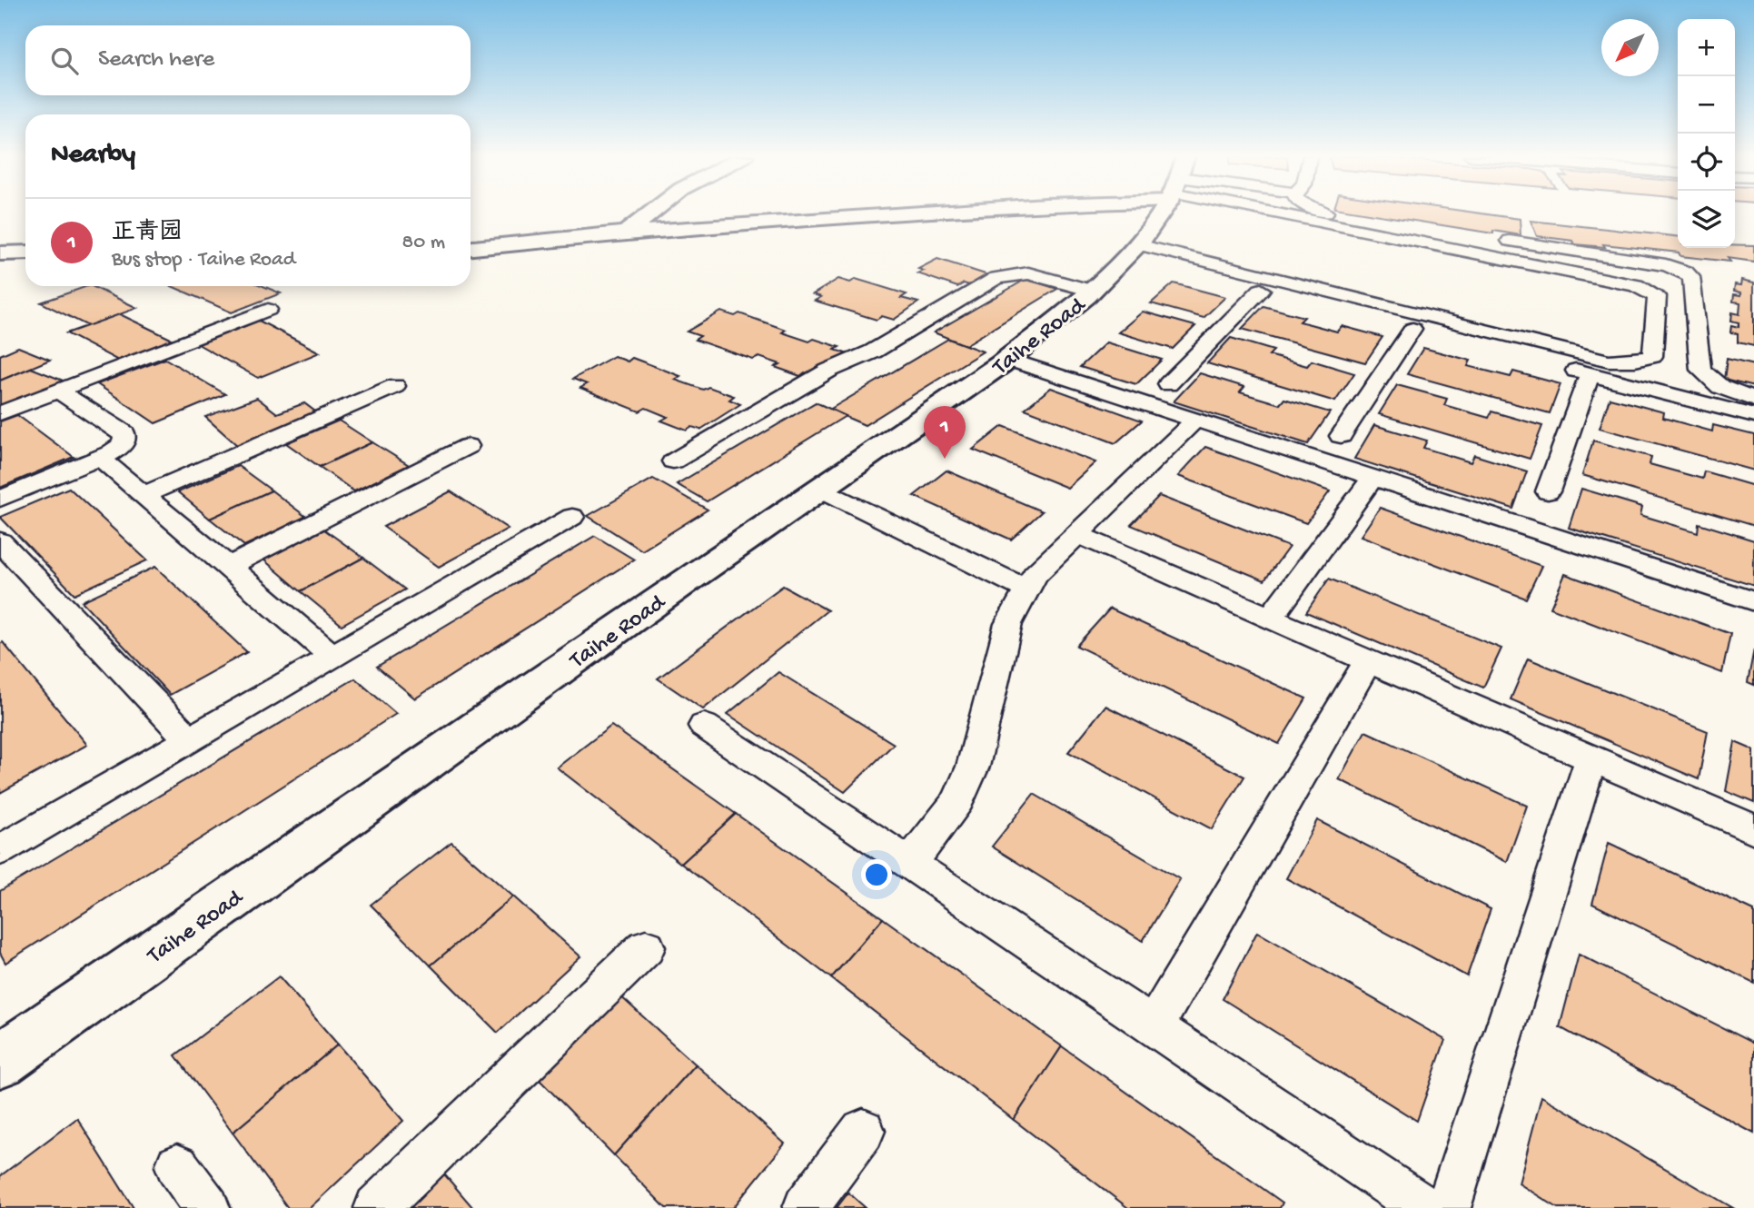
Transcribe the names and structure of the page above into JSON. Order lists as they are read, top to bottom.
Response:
{
  "streets": {
    "street": ["Taihe Road"]
  },
  "north": "bottom left",
  "page": {
    "map_buttons": ["+", "−"],
    "search": "Search here",
    "heading": "Nearby",
    "list": [
      {
        "mark": "1",
        "name": "正青园",
        "note": "Bus stop · Taihe Road",
        "value": "80 m"
      }
    ],
    "pins": "1"
  }
}
